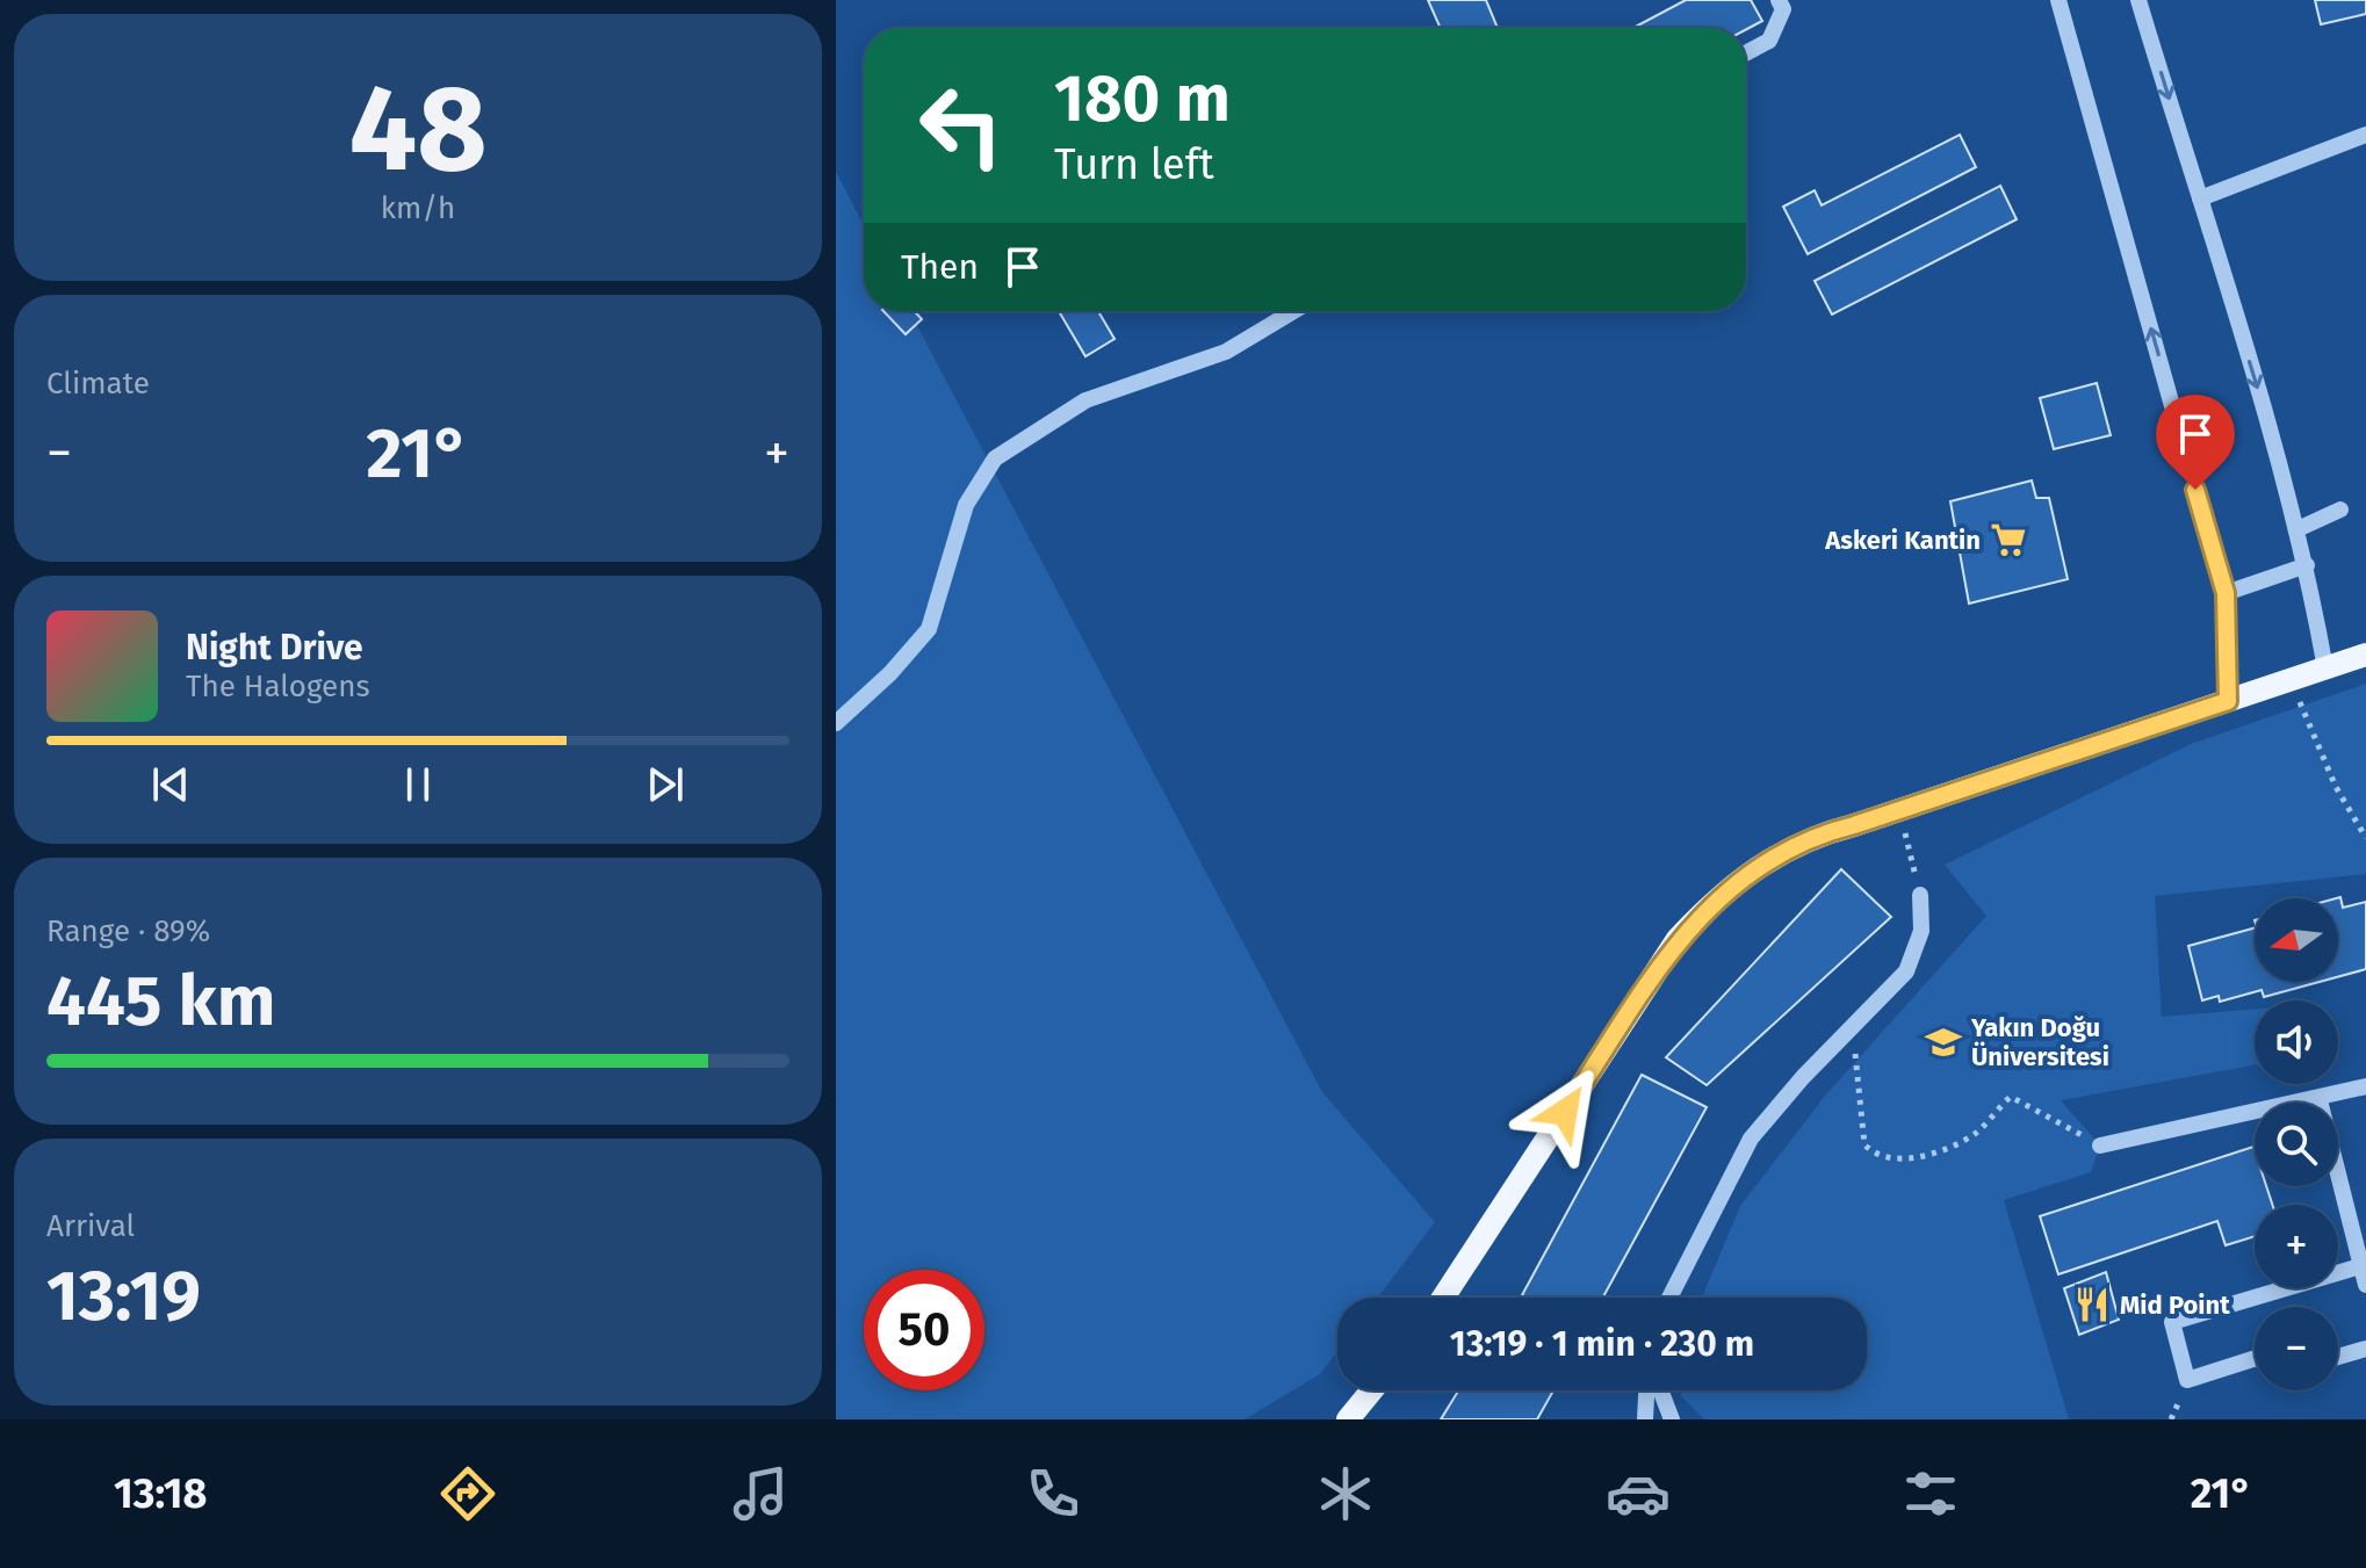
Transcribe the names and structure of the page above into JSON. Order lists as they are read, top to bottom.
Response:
{
  "places": {
    "supermarket": ["Askeri Kantin"],
    "school or university": ["Yakın Doğu Üniversitesi"],
    "restaurant": ["Mid Point"]
  },
  "north": "left",
  "page": {
    "tile": [
      ["48", "km/h"],
      "Climate",
      ["Range · 89%", "445 km"],
      ["Arrival", "13:19"]
    ],
    "turn": ["180 m", "Turn left"],
    "then": "Then",
    "heat": ["−", "21°", "+"],
    "song": ["Night Drive", "The Halogens"],
    "map_buttons": ["+", "−"],
    "limit": "50",
    "trip": "13:19 · 1 min · 230 m",
    "tabs": ["13:18", "21°"]
  }
}
